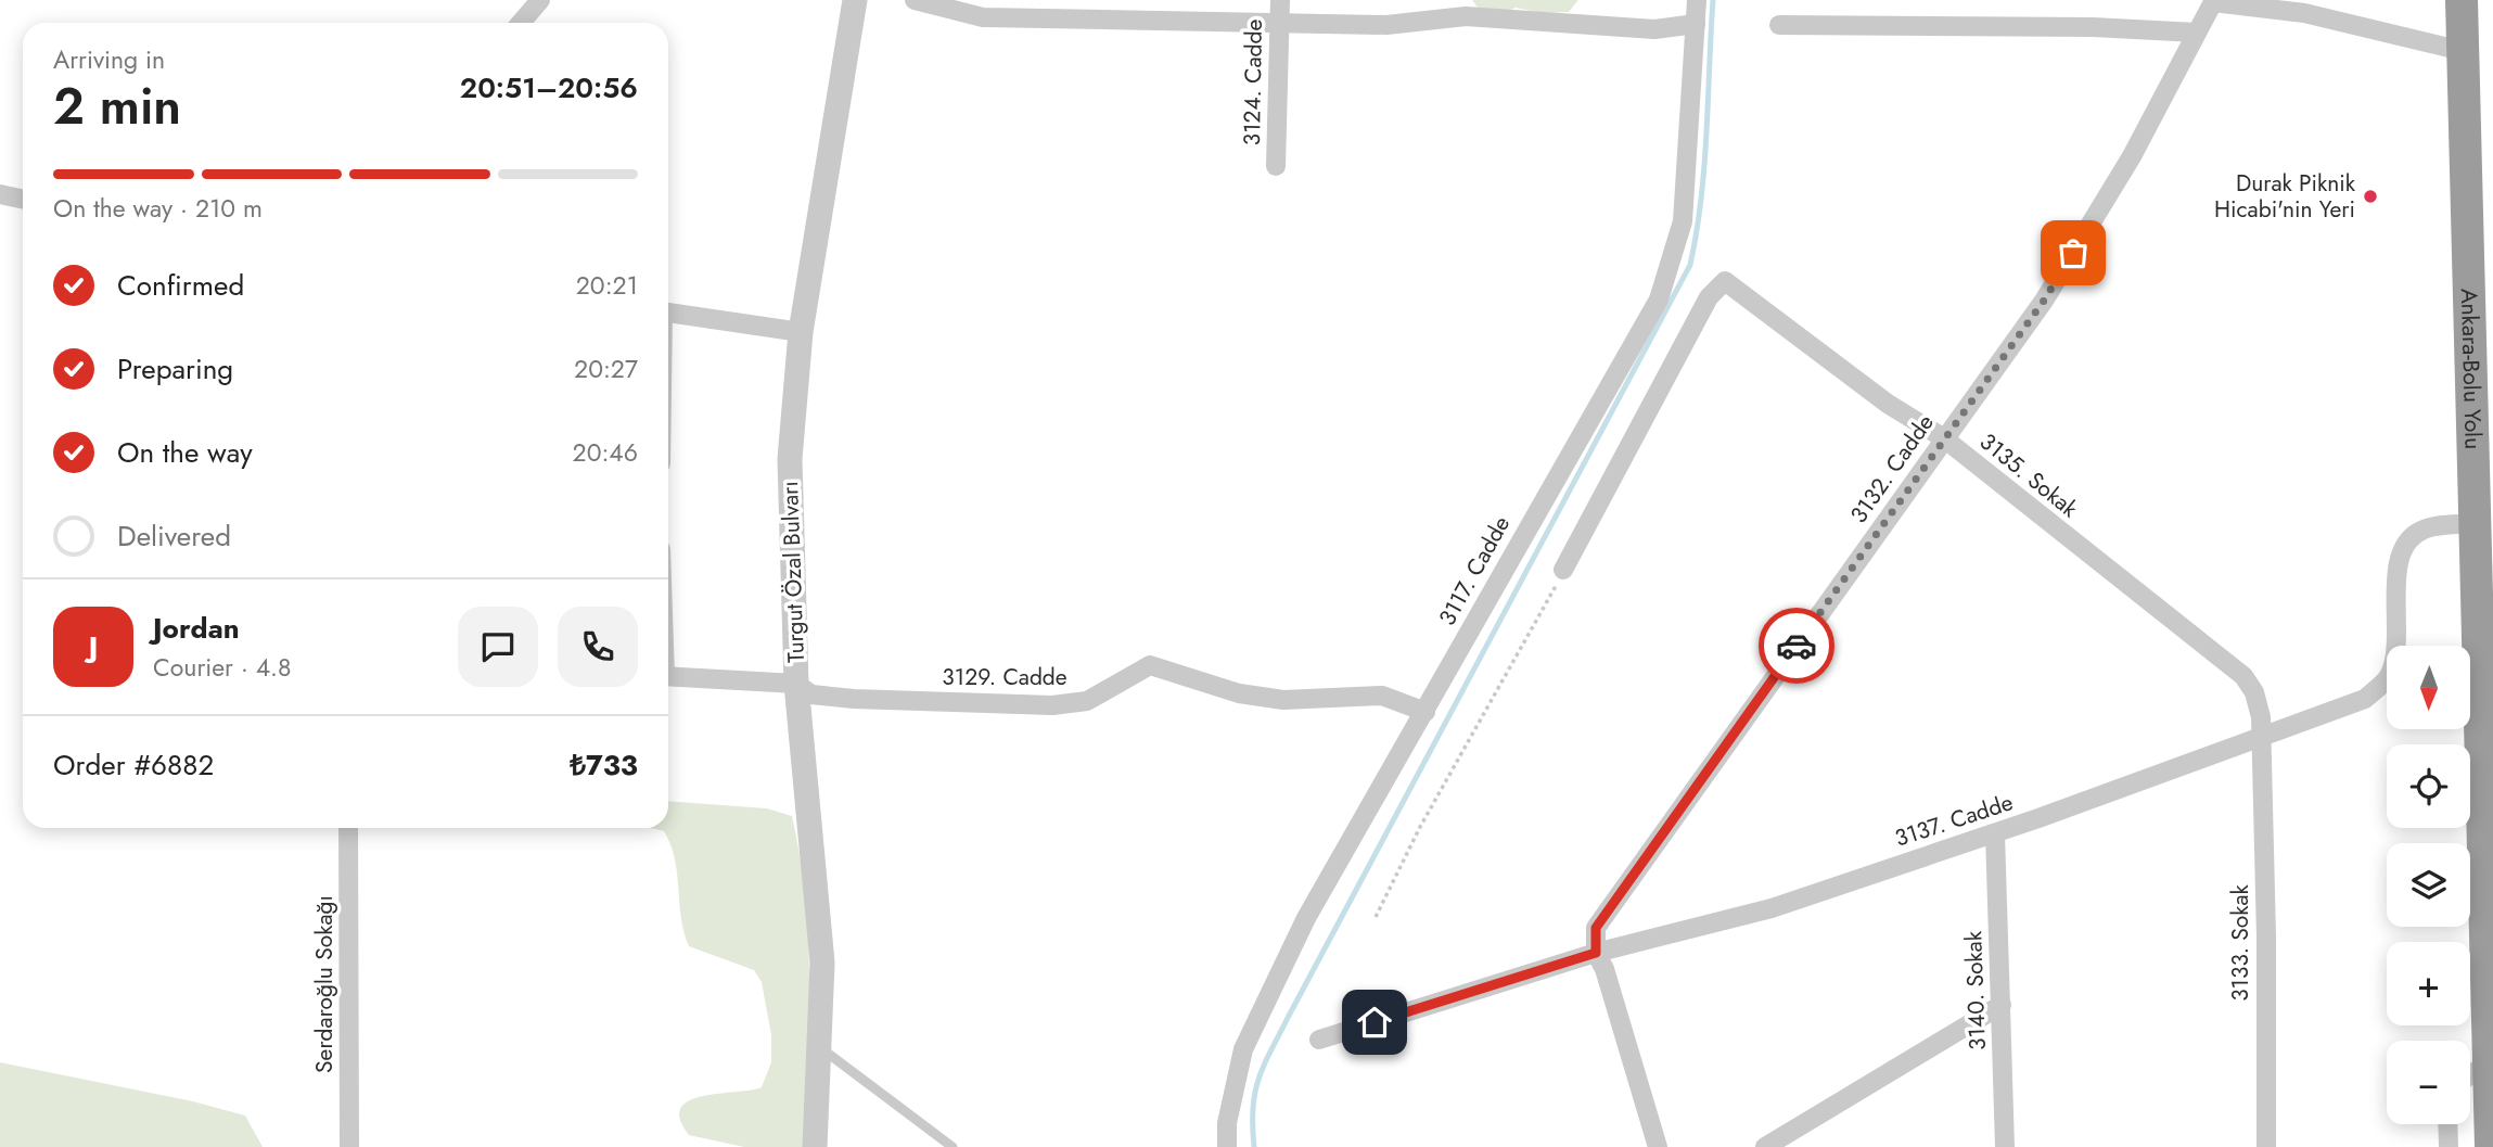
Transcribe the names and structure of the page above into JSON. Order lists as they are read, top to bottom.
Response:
{
  "streets": {
    "highway": ["Ankara-Bolu Yolu"],
    "street": [
      "3124. Cadde",
      "3132. Cadde",
      "3135. Sokak",
      "3117. Cadde",
      "Turgut Özal Bulvarı",
      "3129. Cadde",
      "3137. Cadde",
      "3133. Sokak",
      "Serdaroğlu Sokağı",
      "3140. Sokak"
    ]
  },
  "crossings": [
    ["Ankara-Bolu Yolu", "3137. Cadde"],
    ["3132. Cadde", "3135. Sokak"],
    ["3132. Cadde", "3137. Cadde"],
    ["3135. Sokak", "3137. Cadde"],
    ["3135. Sokak", "3133. Sokak"],
    ["3117. Cadde", "3129. Cadde"],
    ["Turgut Özal Bulvarı", "3129. Cadde"],
    ["3137. Cadde", "3133. Sokak"],
    ["3137. Cadde", "3140. Sokak"]
  ],
  "places": ["Durak Piknik Hicabi'nin Yeri"],
  "north": "bottom",
  "page": {
    "heading": ["2 min", "Arriving in", "20:51–20:56"],
    "panel": [
      "Jordan",
      "Courier · 4.8",
      "Order #6882",
      "₺733"
    ],
    "bar": "On the way · 210 m",
    "list": [
      ["Confirmed", "20:21"],
      ["Preparing", "20:27"],
      ["On the way", "20:46"],
      "Delivered"
    ],
    "round": "J",
    "map_buttons": ["+", "−"]
  }
}
